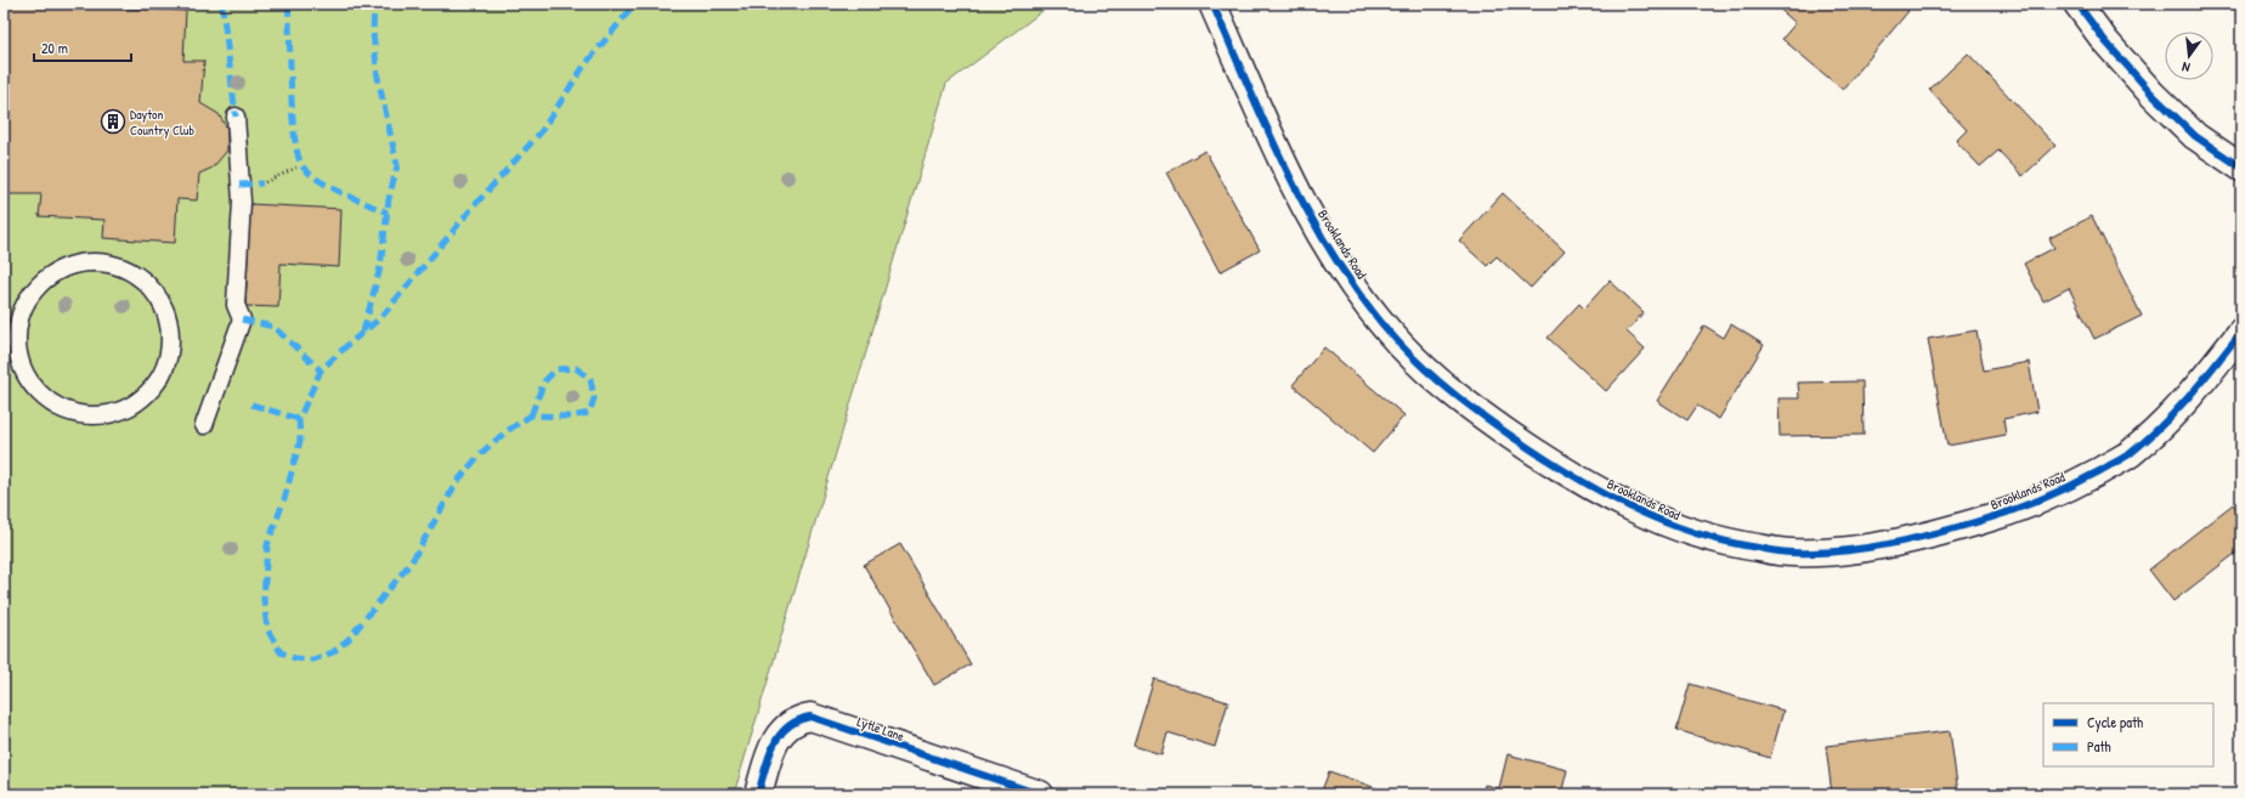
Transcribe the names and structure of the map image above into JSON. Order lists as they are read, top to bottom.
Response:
{
  "streets": {
    "street": ["Brooklands Road", "Lytle Lane"]
  },
  "places": {
    "building": ["Dayton Country Club"]
  },
  "legend": ["Cycle path", "Path"],
  "scale_bar": "20 m",
  "north": "bottom"
}
